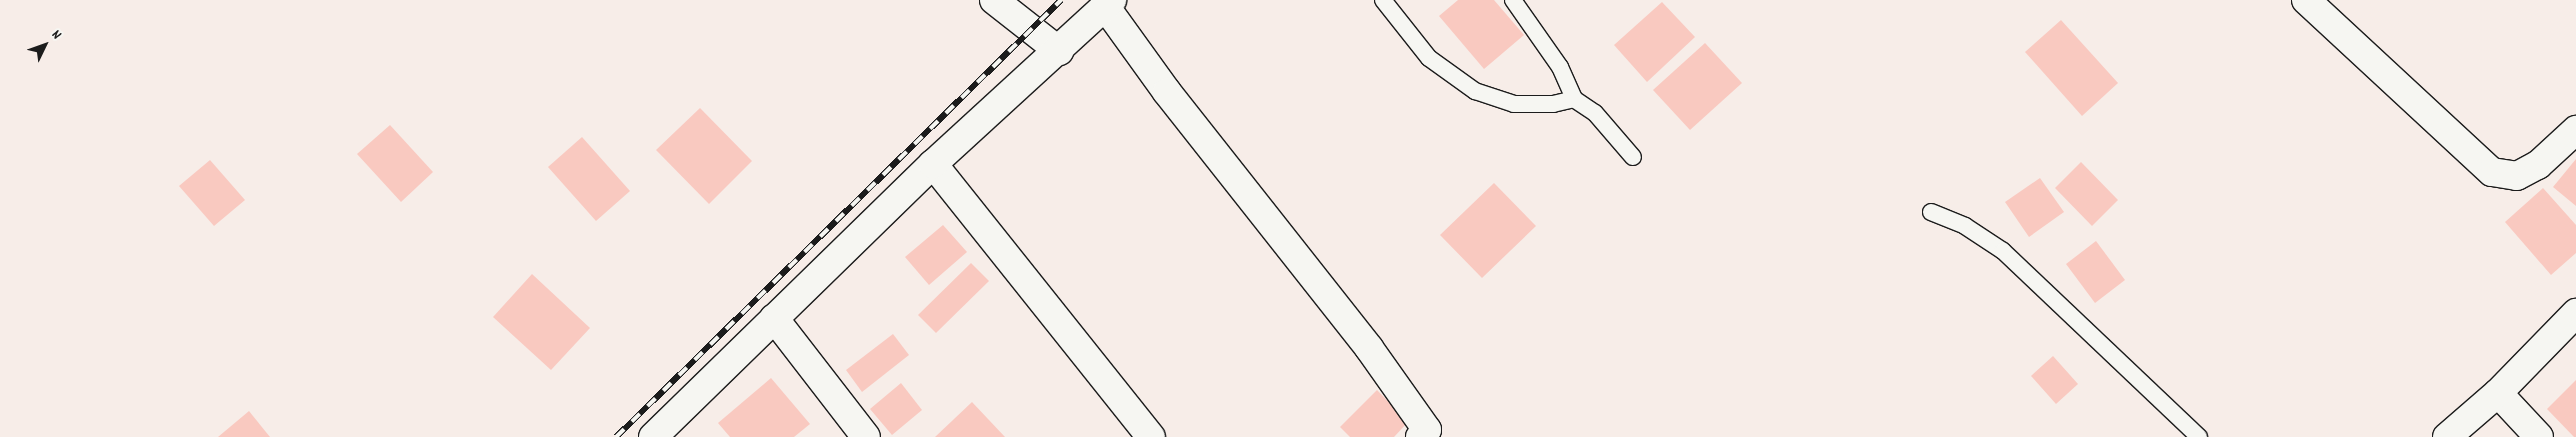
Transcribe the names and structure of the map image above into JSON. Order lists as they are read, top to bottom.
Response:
{
  "north": "top right"
}
